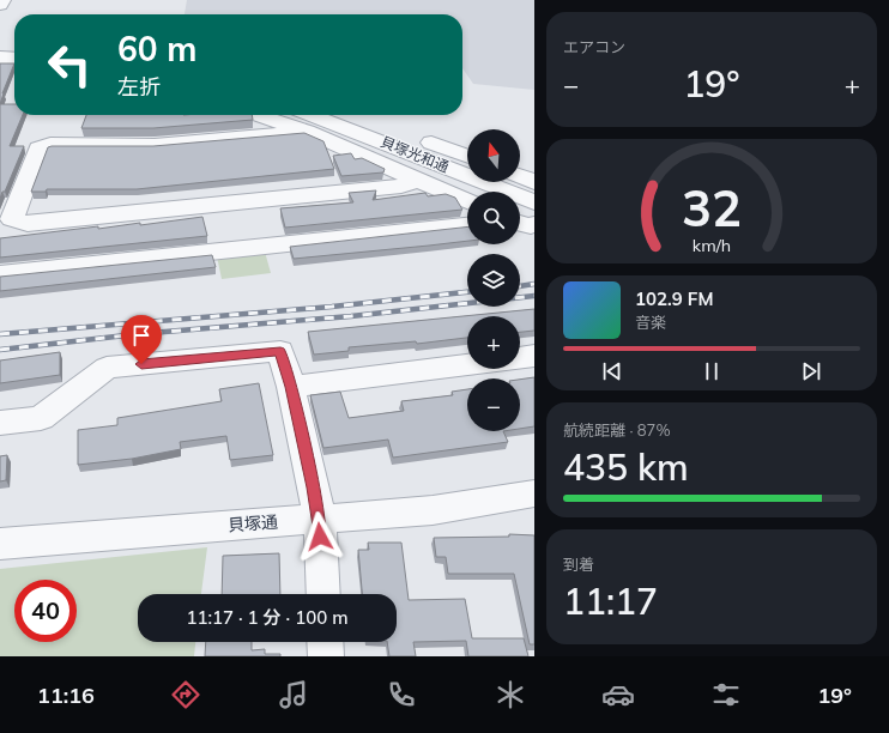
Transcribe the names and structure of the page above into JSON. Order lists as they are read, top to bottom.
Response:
{
  "streets": {
    "street": ["貝塚光和通", "貝塚通"]
  },
  "north": "top",
  "page": {
    "tile": [
      "エアコン",
      ["航続距離 · 87%", "435 km"],
      ["到着", "11:17"]
    ],
    "turn": ["60 m", "左折"],
    "heat": ["−", "19°", "+"],
    "map_buttons": ["+", "−"],
    "song": ["102.9 FM", "音楽"],
    "limit": "40",
    "trip": "11:17 · 1 分 · 100 m",
    "tabs": ["11:16", "19°"],
    "gauge": ["32", "km/h"]
  }
}
